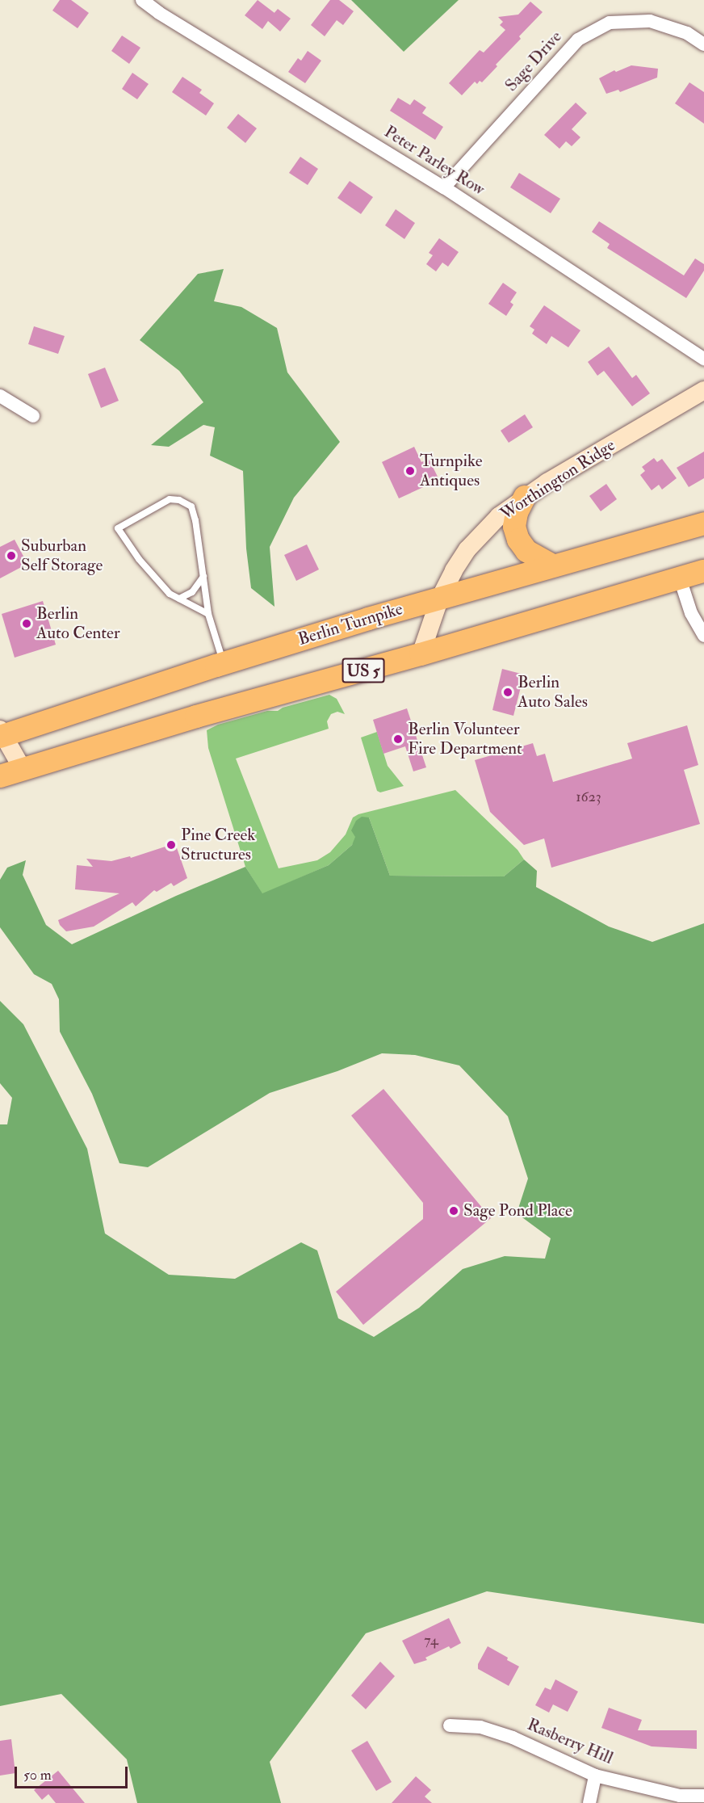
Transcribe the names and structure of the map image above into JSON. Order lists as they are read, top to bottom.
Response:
{
  "streets": {
    "highway": ["Berlin Turnpike", "US 5"],
    "street": [
      "Sage Drive",
      "Peter Parley Row",
      "Worthington Ridge",
      "Rasberry Hill"
    ]
  },
  "crossings": [
    ["Sage Drive", "Peter Parley Row"],
    ["Worthington Ridge", "Berlin Turnpike"],
    ["Worthington Ridge", "US 5"]
  ],
  "places": [
    "Turnpike Antiques",
    "Suburban Self Storage",
    "Berlin Auto Center",
    "Berlin Auto Sales",
    "Berlin Volunteer Fire Department",
    "Pine Creek Structures",
    "Sage Pond Place"
  ],
  "house_numbers": ["1623", "74"],
  "scale_bar": "50 m"
}
